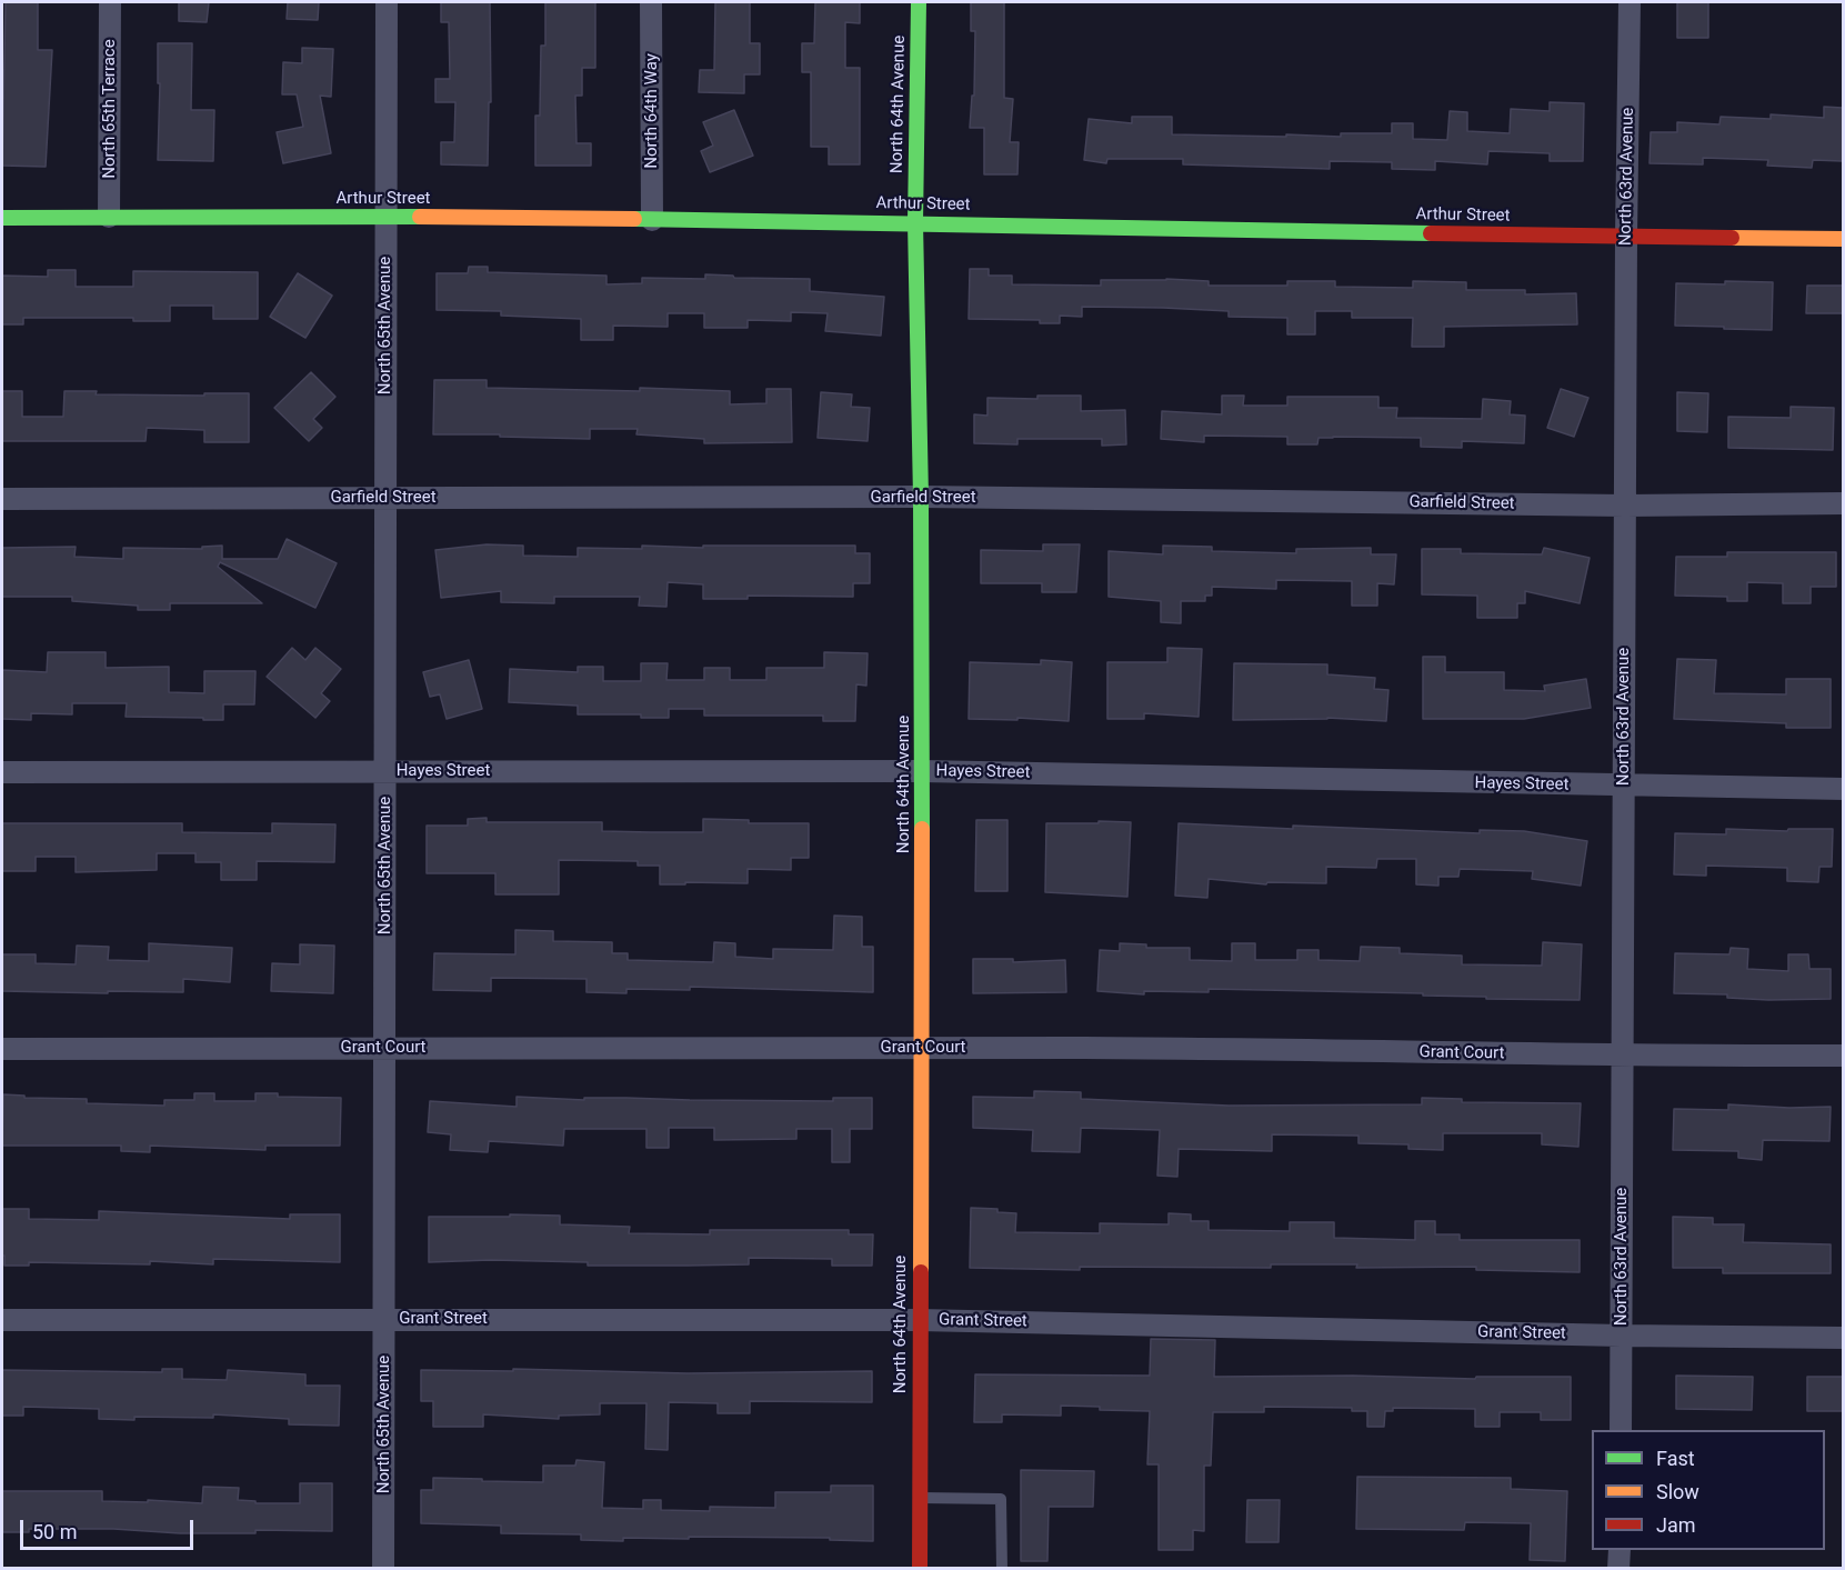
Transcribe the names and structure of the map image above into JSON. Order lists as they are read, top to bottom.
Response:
{
  "streets": {
    "street": [
      "North 64th Avenue",
      "North 65th Terrace",
      "North 64th Way",
      "North 63rd Avenue",
      "Arthur Street",
      "North 65th Avenue",
      "Garfield Street",
      "Hayes Street",
      "Grant Court",
      "Grant Street"
    ]
  },
  "crossings": [
    ["North 64th Avenue", "Arthur Street"],
    ["North 64th Avenue", "Garfield Street"],
    ["North 64th Avenue", "Hayes Street"],
    ["North 64th Avenue", "Grant Court"],
    ["North 64th Avenue", "Grant Street"],
    ["North 65th Terrace", "Arthur Street"],
    ["North 64th Way", "Arthur Street"],
    ["North 63rd Avenue", "Arthur Street"],
    ["North 63rd Avenue", "Garfield Street"],
    ["North 63rd Avenue", "Hayes Street"],
    ["North 63rd Avenue", "Grant Court"],
    ["North 63rd Avenue", "Grant Street"],
    ["Arthur Street", "North 65th Avenue"],
    ["North 65th Avenue", "Garfield Street"],
    ["North 65th Avenue", "Hayes Street"],
    ["North 65th Avenue", "Grant Court"],
    ["North 65th Avenue", "Grant Street"]
  ],
  "legend": ["Fast", "Slow", "Jam"],
  "scale_bar": "50 m"
}
